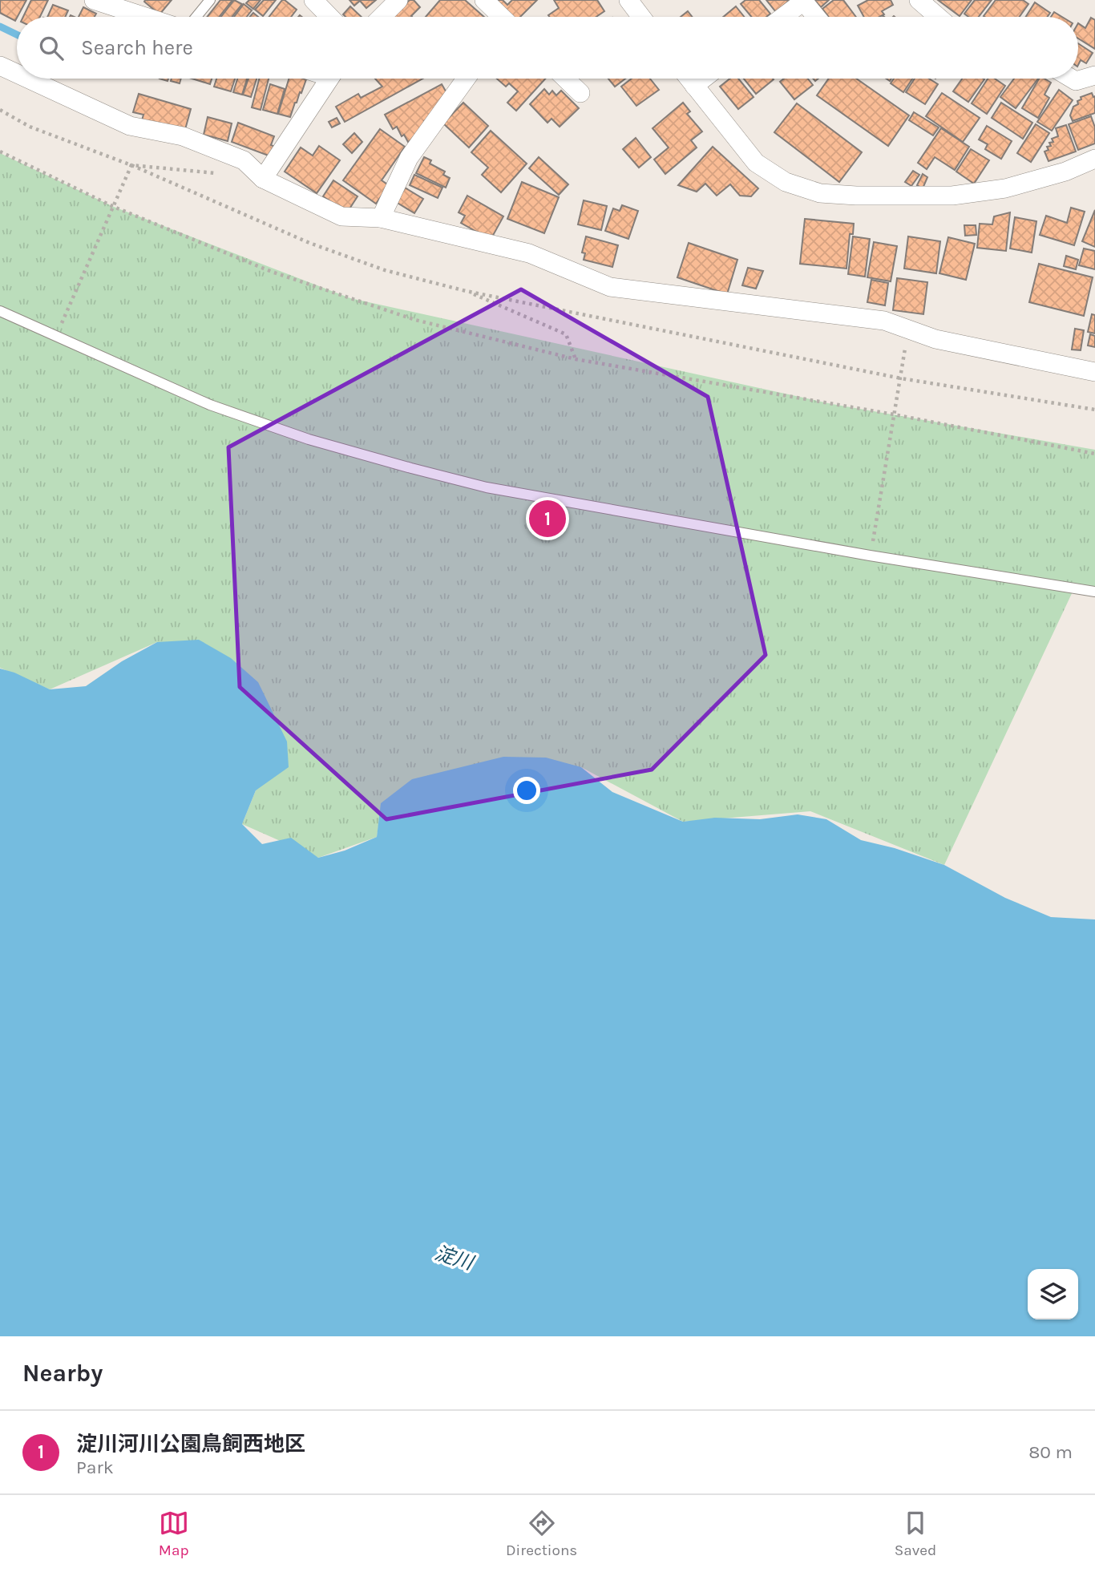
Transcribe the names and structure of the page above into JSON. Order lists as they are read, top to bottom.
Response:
{
  "water": ["淀川"],
  "page": {
    "search": "Search here",
    "pins": "1",
    "heading": "Nearby",
    "list": [
      {
        "mark": "1",
        "name": "淀川河川公園鳥飼西地区",
        "note": "Park",
        "value": "80 m"
      }
    ],
    "nav": ["Map", "Directions", "Saved"]
  }
}
